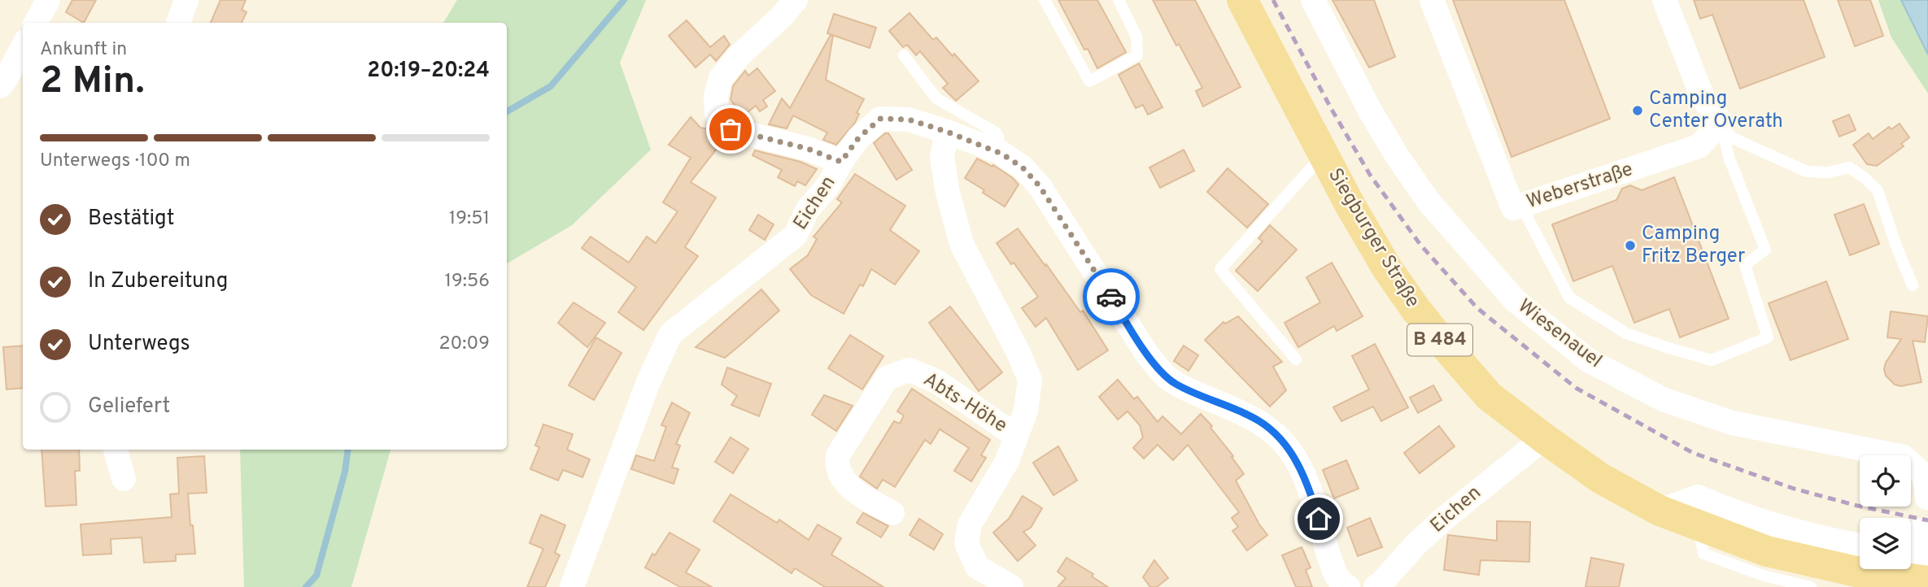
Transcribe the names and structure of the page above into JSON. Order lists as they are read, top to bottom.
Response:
{
  "streets": {
    "main road": ["Siegburger Straße", "B 484"],
    "street": [
      "Weberstraße",
      "Eichen",
      "Wiesenauel",
      "Abts-Höhe"
    ]
  },
  "crossings": [
    ["Eichen", "Siegburger Straße"],
    ["Eichen", "Abts-Höhe"]
  ],
  "places": ["Camping Center Overath", "Camping Fritz Berger"],
  "page": {
    "heading": ["2 Min.", "Ankunft in", "20:19–20:24"],
    "bar": "Unterwegs · 100 m",
    "list": [
      ["Bestätigt", "19:51"],
      ["In Zubereitung", "19:56"],
      ["Unterwegs", "20:09"],
      "Geliefert"
    ]
  }
}
